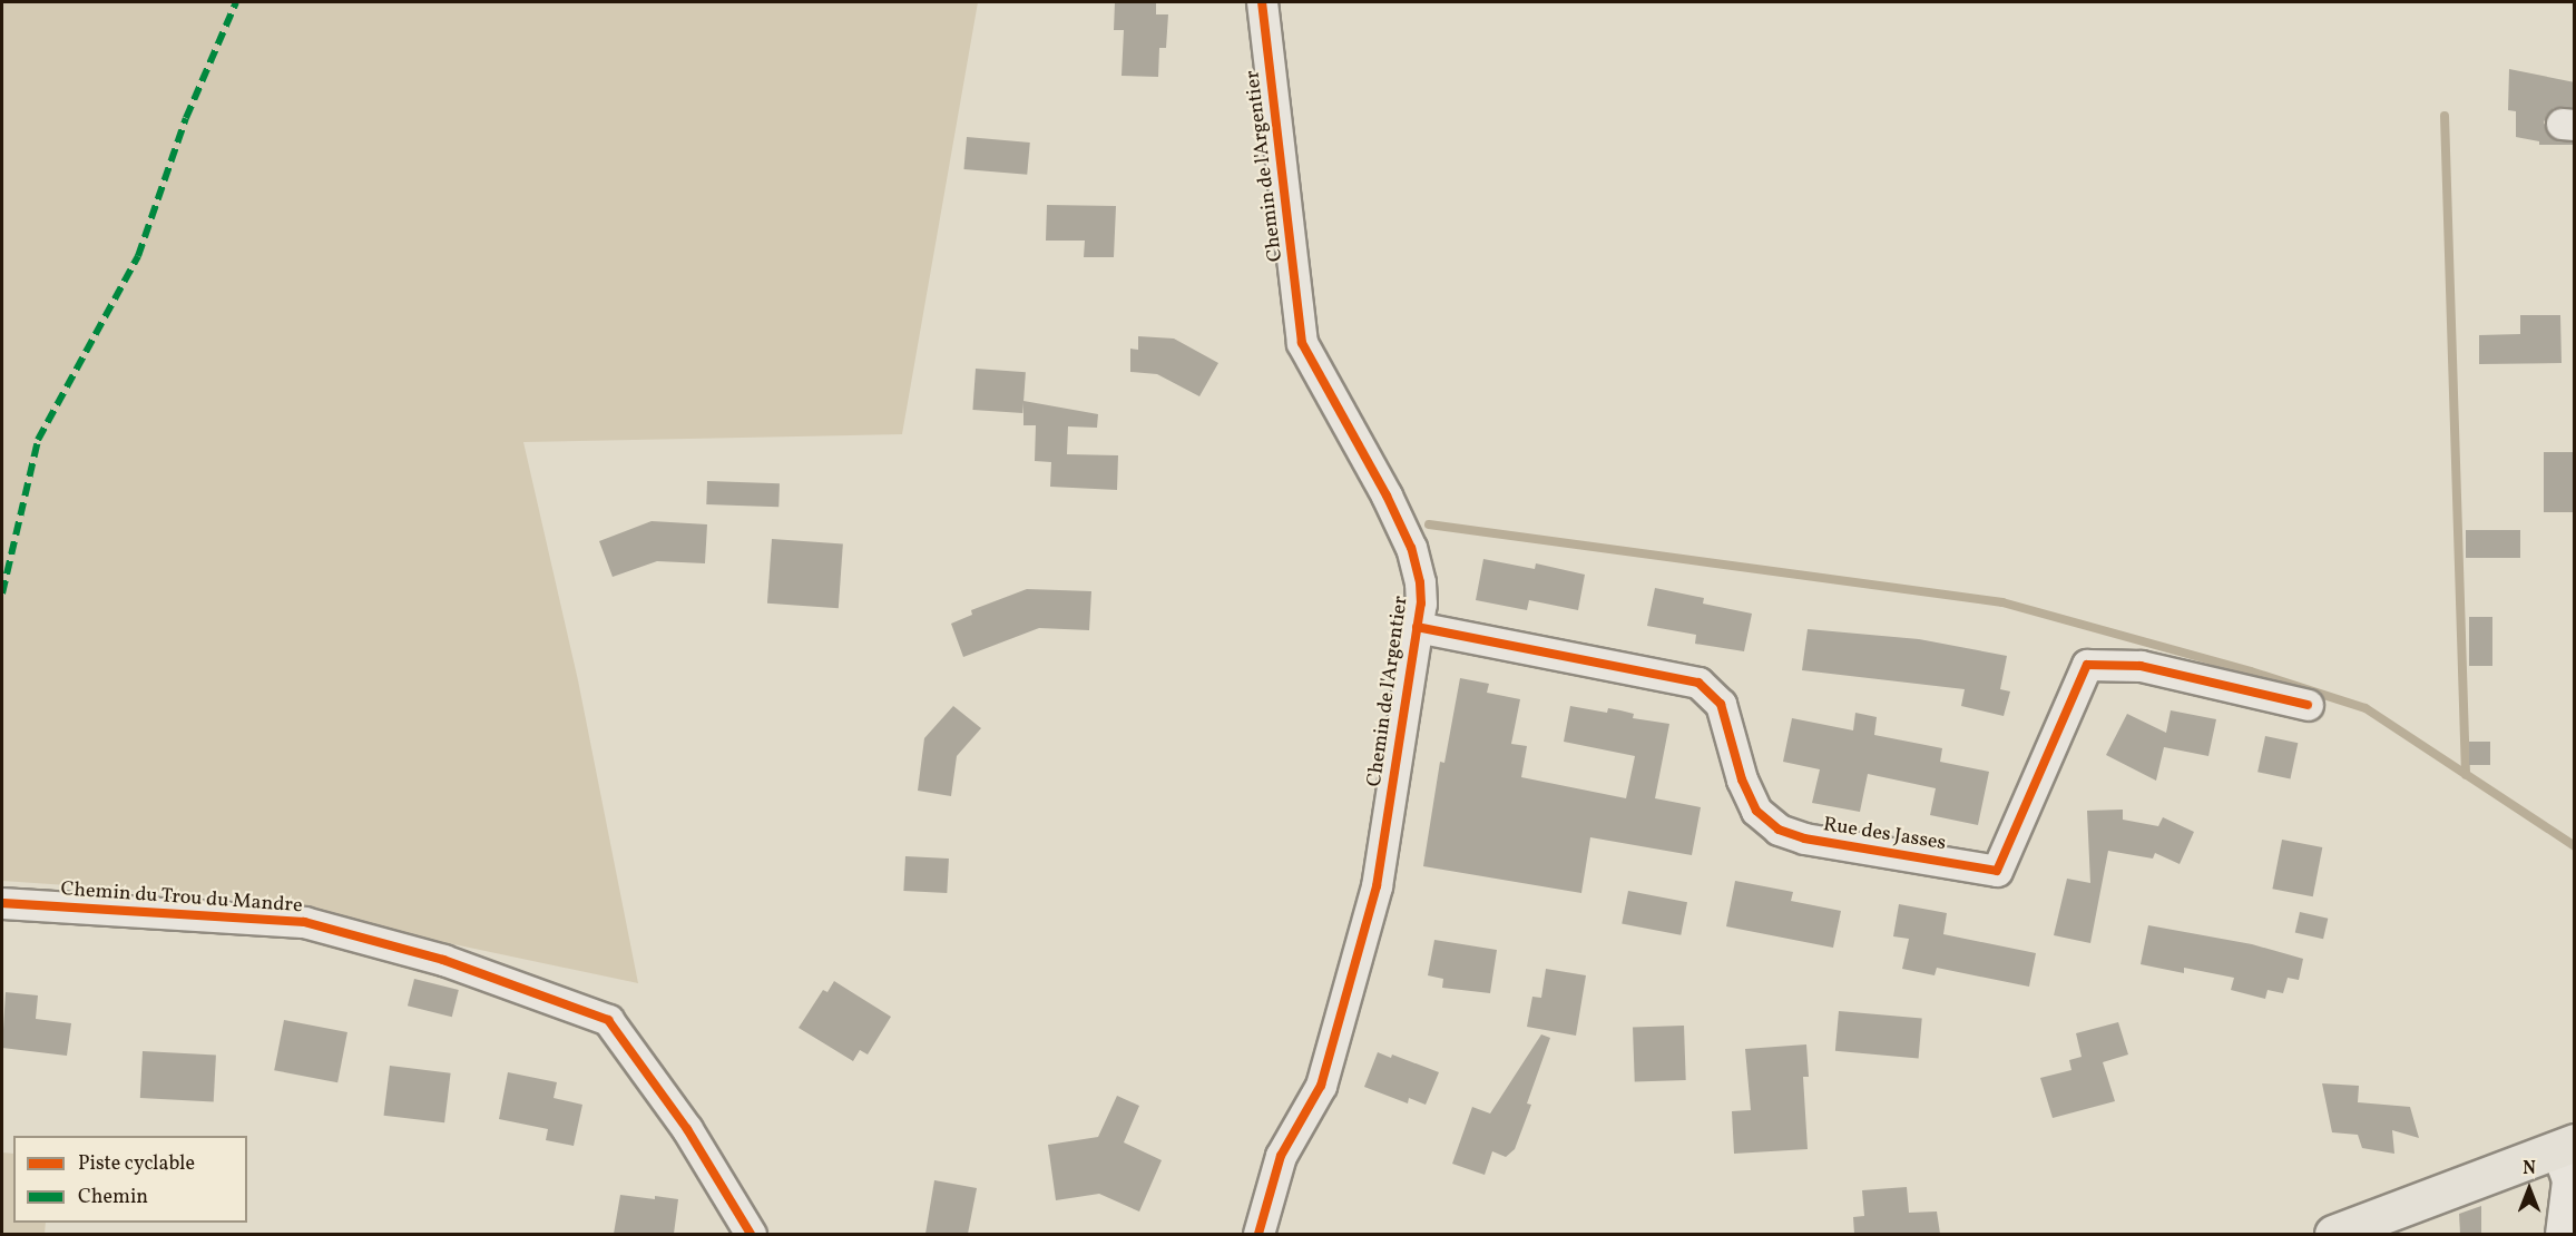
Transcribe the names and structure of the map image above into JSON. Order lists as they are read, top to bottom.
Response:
{
  "streets": {
    "street": ["Chemin de l'Argentier", "Rue des Jasses", "Chemin du Trou du Mandre"]
  },
  "crossings": [
    ["Chemin de l'Argentier", "Rue des Jasses"]
  ],
  "legend": ["Piste cyclable", "Chemin"],
  "north": "top"
}
